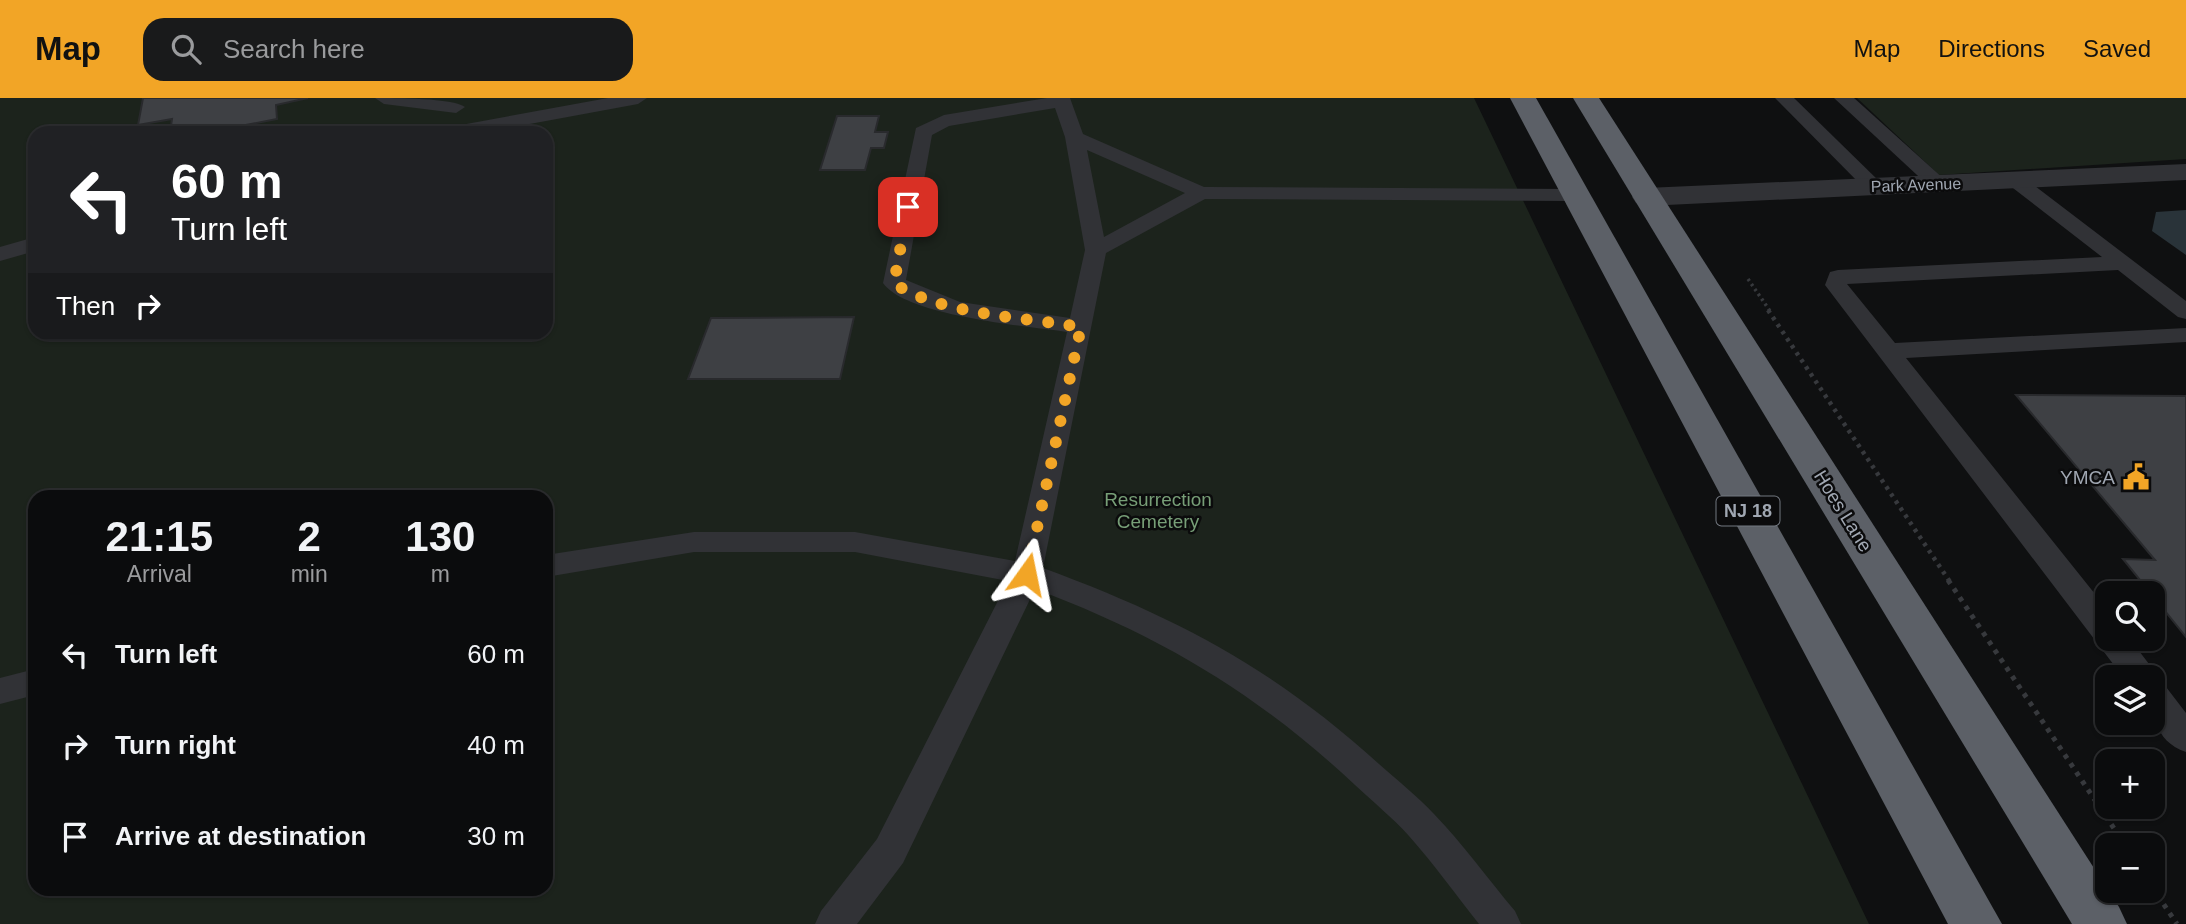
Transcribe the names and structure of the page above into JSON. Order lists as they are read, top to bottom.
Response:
{
  "streets": {
    "highway": ["NJ 18", "Hoes Lane"],
    "street": ["Park Avenue"]
  },
  "crossings": [
    ["Park Avenue", "Hoes Lane"]
  ],
  "parks": ["Resurrection Cemetery"],
  "places": {
    "public building": ["YMCA"]
  },
  "page": {
    "header": "Map",
    "search": "Search here",
    "nav": ["Map", "Directions", "Saved"],
    "turn": ["60 m", "Turn left"],
    "then": "Then",
    "eta": [
      "21:15",
      "Arrival",
      "2",
      "min",
      "130",
      "m"
    ],
    "map_buttons": ["+", "−"],
    "list": [
      {
        "name": "Turn left",
        "value": "60 m"
      },
      {
        "name": "Turn right",
        "value": "40 m"
      },
      {
        "name": "Arrive at destination",
        "value": "30 m"
      }
    ]
  }
}
